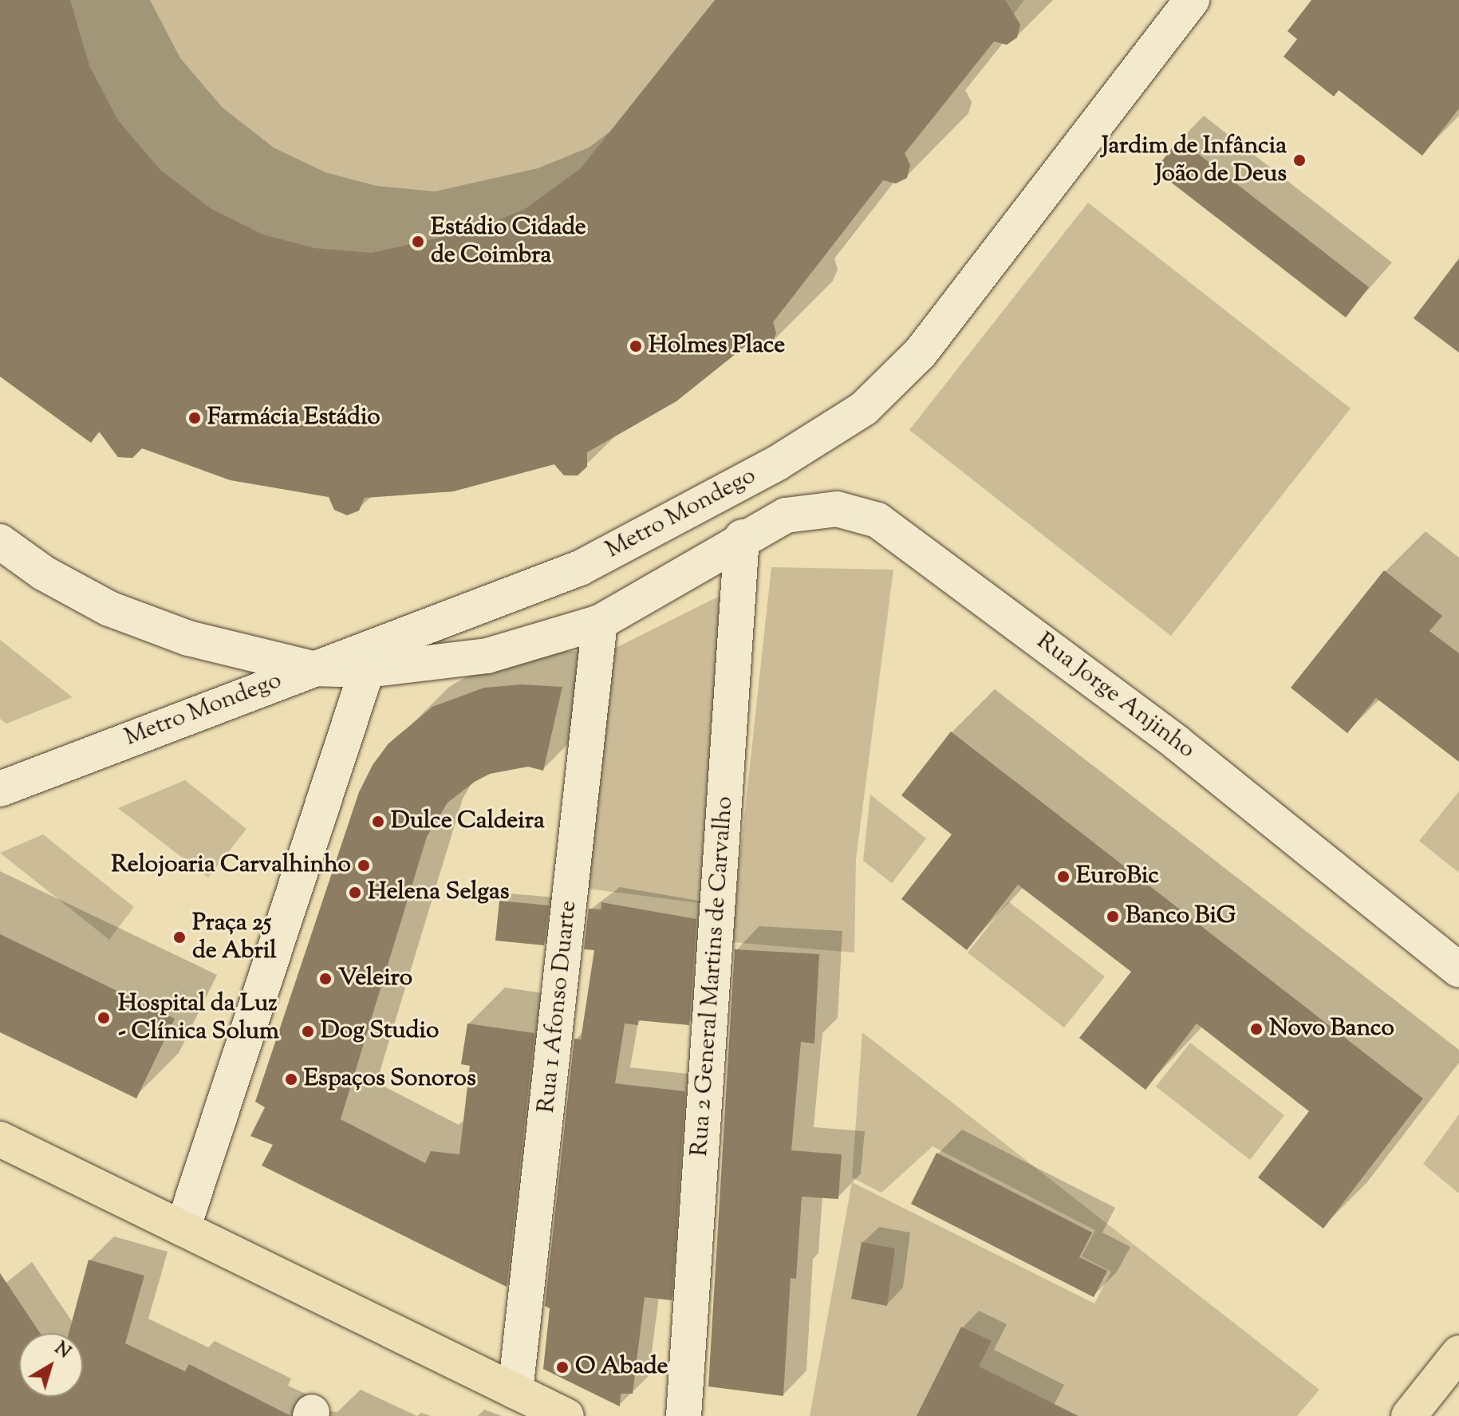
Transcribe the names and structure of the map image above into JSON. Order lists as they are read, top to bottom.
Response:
{
  "streets": {
    "street": [
      "Metro Mondego",
      "Rua Jorge Anjinho",
      "Rua 2 General Martins de Carvalho",
      "Rua 1 Afonso Duarte"
    ]
  },
  "crossings": [
    ["Metro Mondego", "Rua Jorge Anjinho"],
    ["Rua Jorge Anjinho", "Rua 2 General Martins de Carvalho"],
    ["Rua Jorge Anjinho", "Rua 1 Afonso Duarte"]
  ],
  "places": [
    "Jardim de Infância João de Deus",
    "Estádio Cidade de Coimbra",
    "Holmes Place",
    "Farmácia Estádio",
    "Dulce Caldeira",
    "Relojoaria Carvalhinho",
    "EuroBic",
    "Helena Selgas",
    "Banco BiG",
    "Praça 25 de Abril",
    "Veleiro",
    "Hospital da Luz - Clínica Solum",
    "Novo Banco",
    "Dog Studio",
    "Espaços Sonoros",
    "O Abade"
  ],
  "north": "top right"
}
